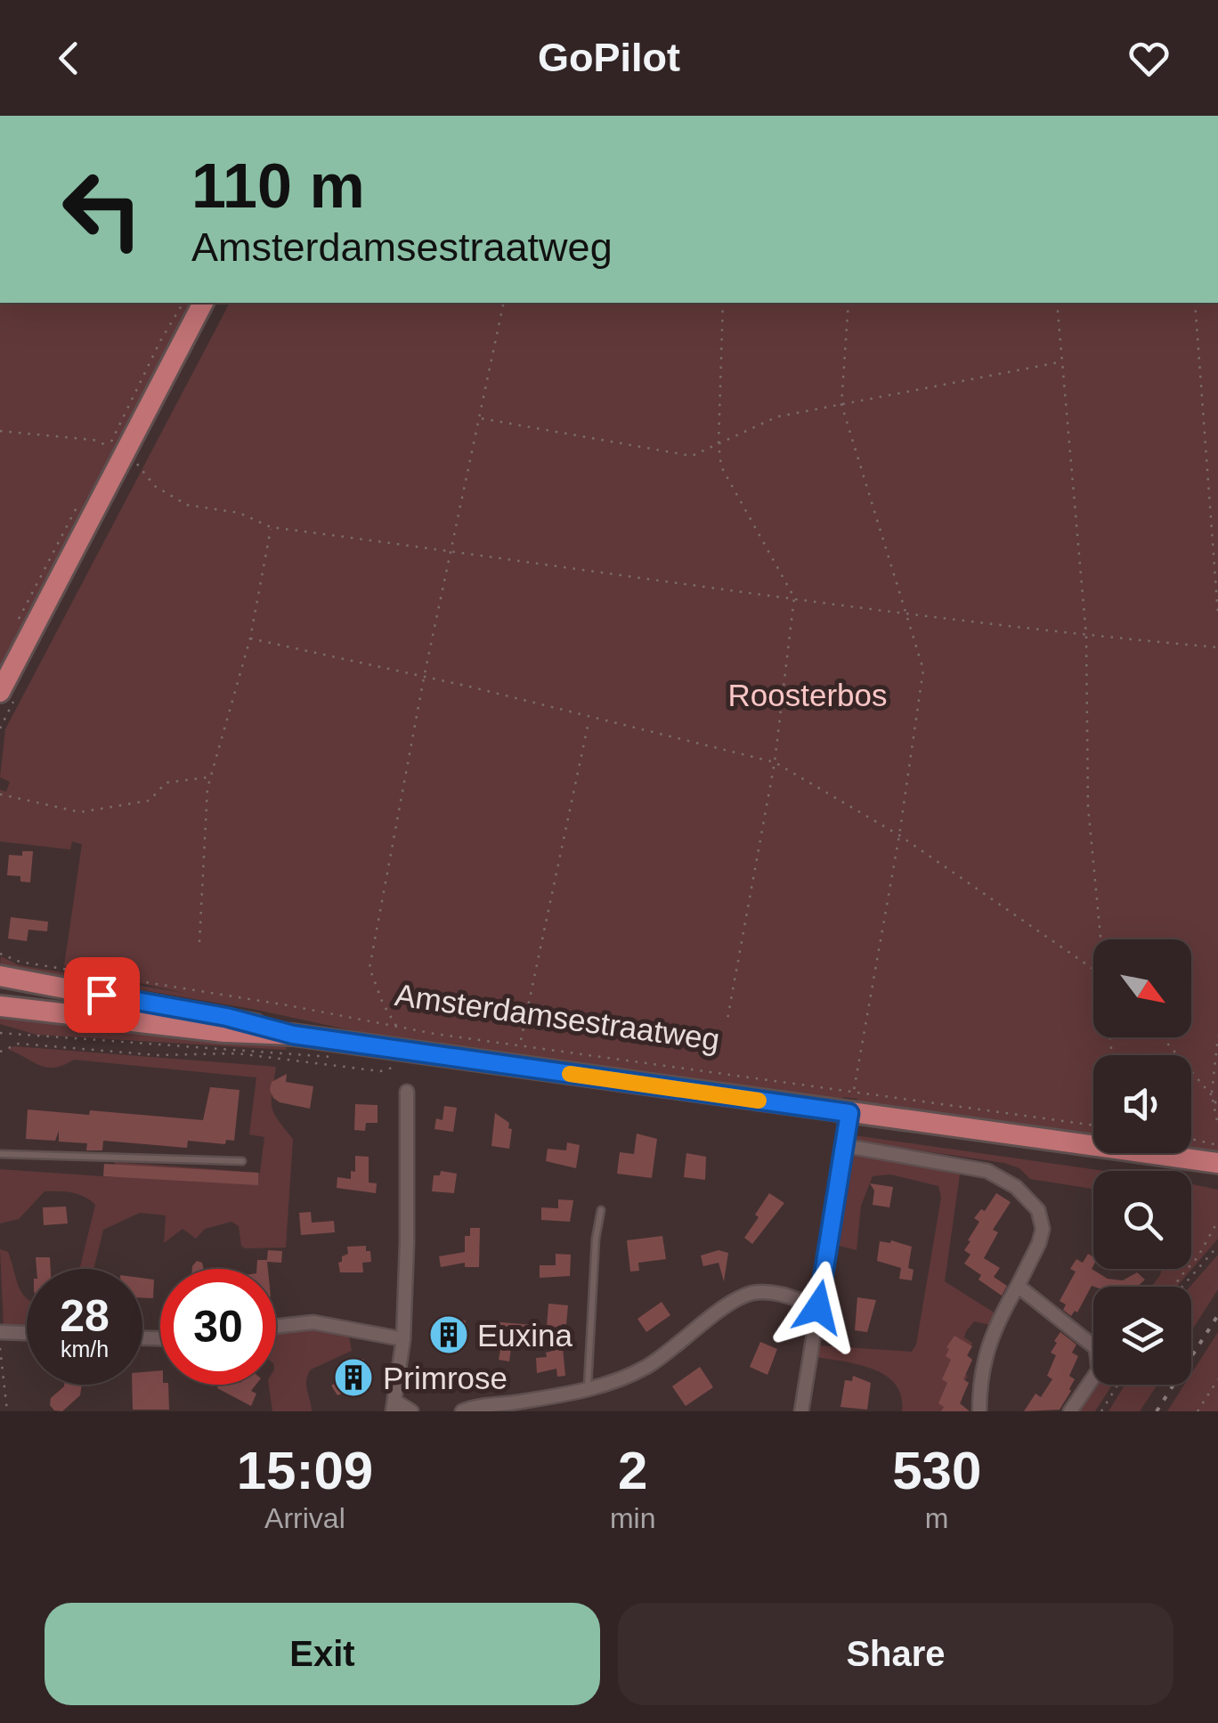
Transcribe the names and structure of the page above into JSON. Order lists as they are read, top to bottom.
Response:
{
  "streets": {
    "main road": ["Amsterdamsestraatweg"]
  },
  "parks": ["Roosterbos"],
  "places": {
    "building": ["Euxina", "Primrose"]
  },
  "north": "bottom right",
  "page": {
    "header": "GoPilot",
    "turn": ["110 m", "Amsterdamsestraatweg"],
    "speed": "28 km/h",
    "limit": "30",
    "eta": [
      "15:09",
      "Arrival",
      "2",
      "min",
      "530",
      "m"
    ],
    "buttons": ["Exit", "Share"]
  }
}
